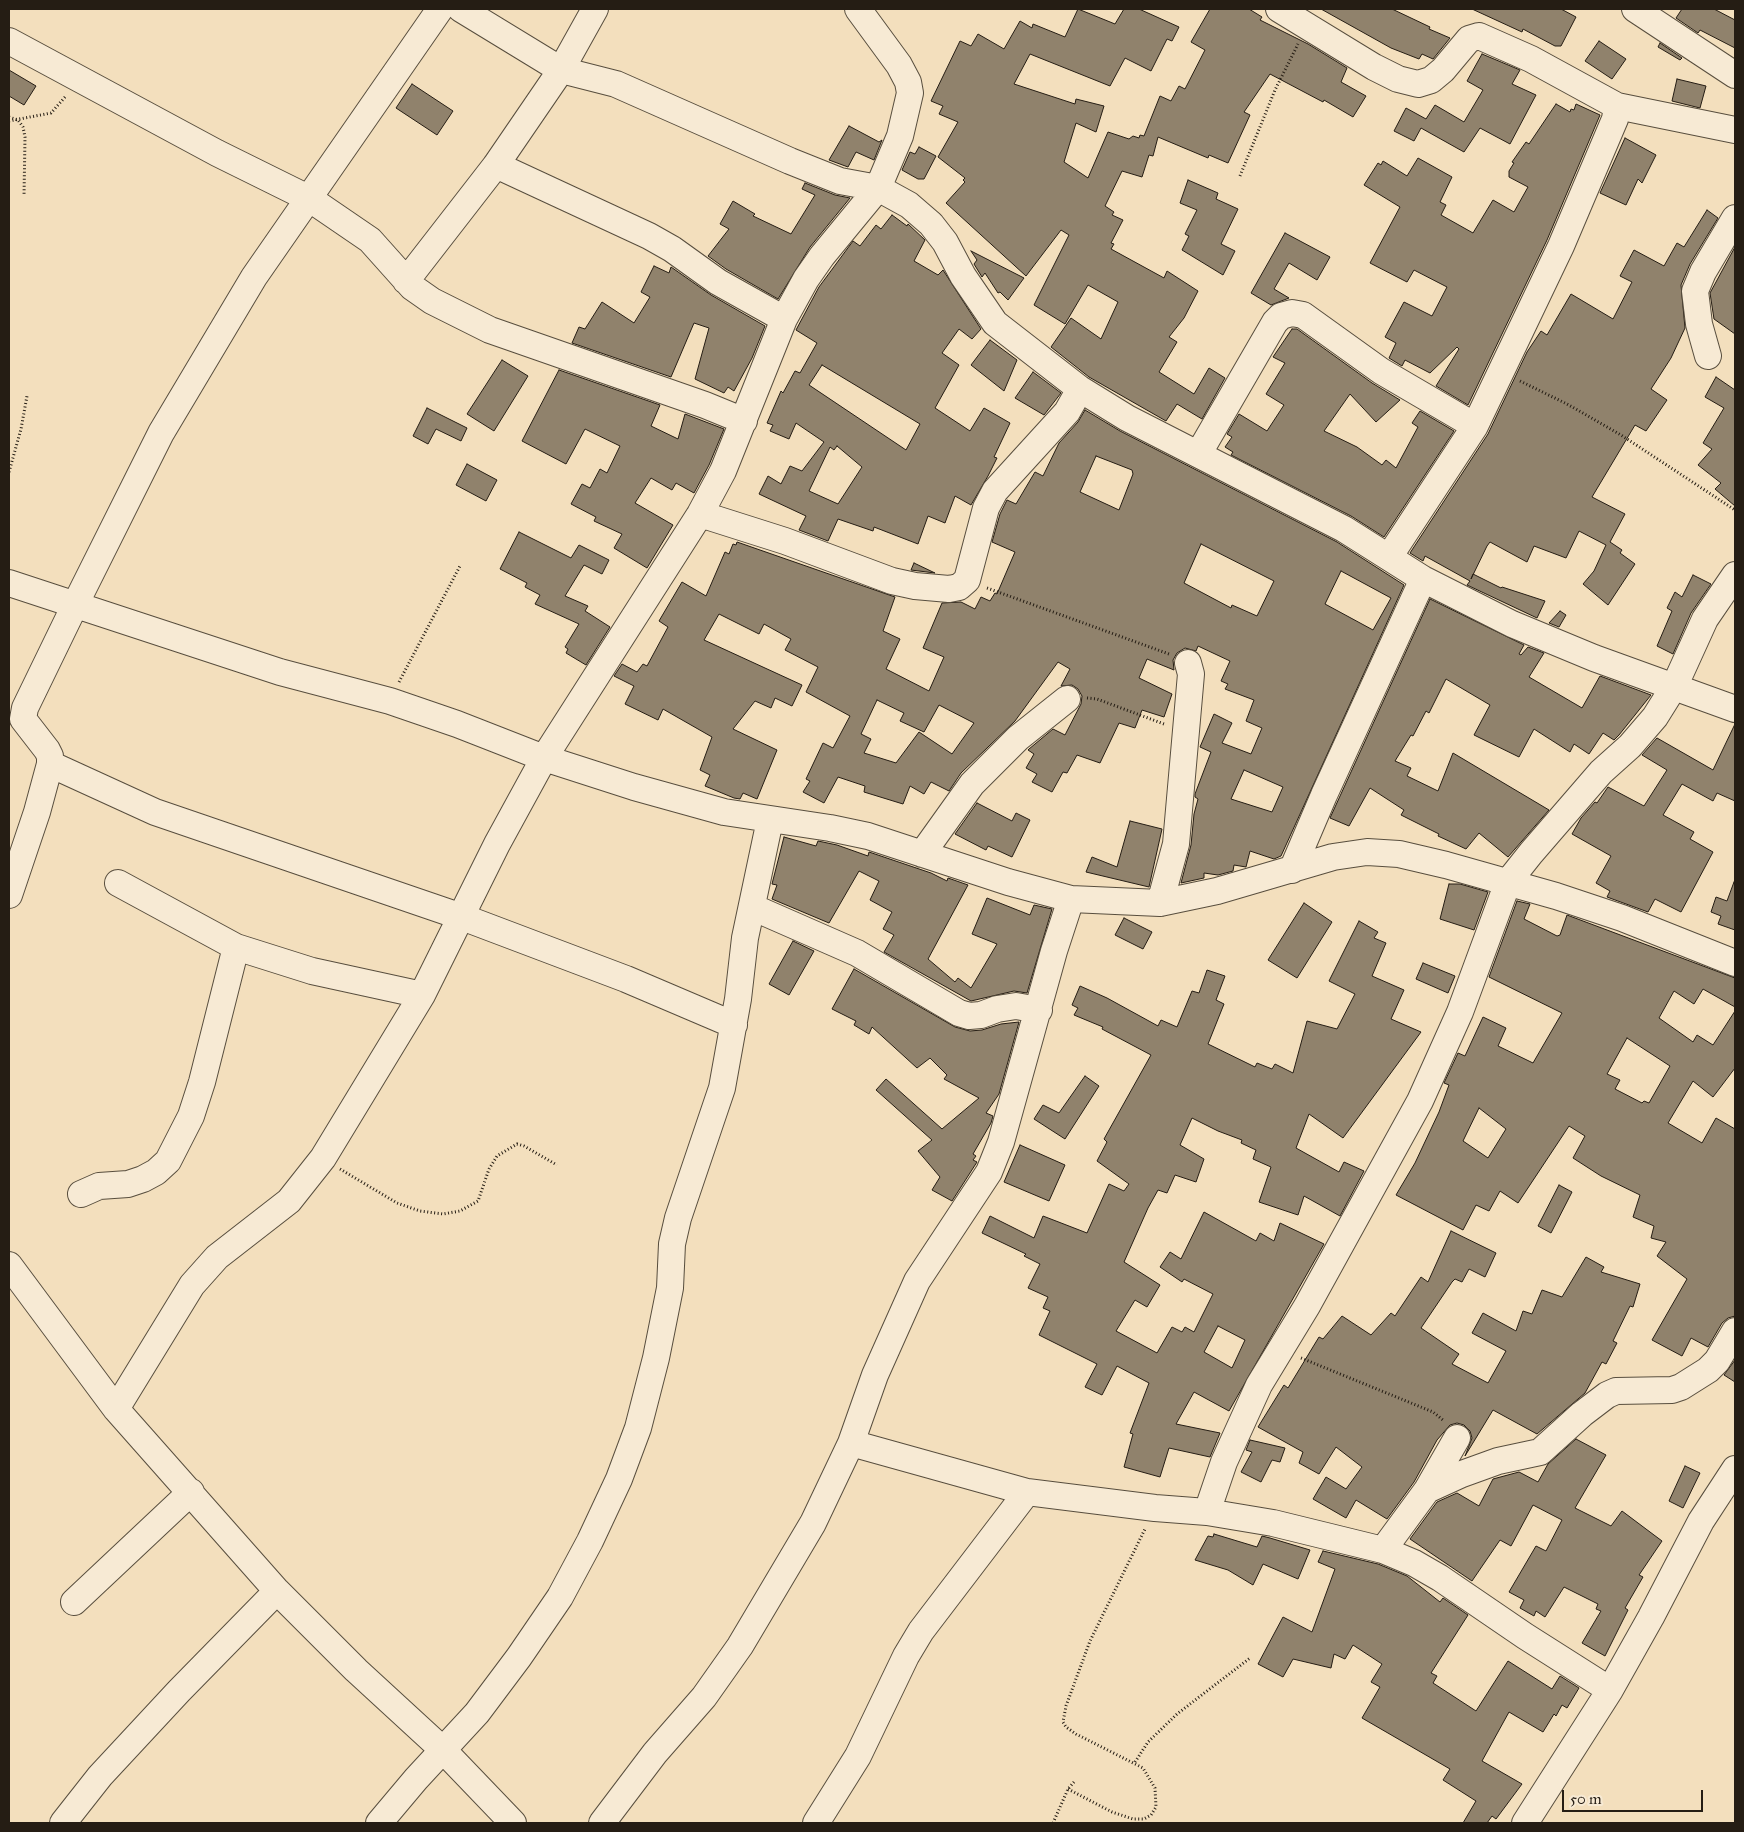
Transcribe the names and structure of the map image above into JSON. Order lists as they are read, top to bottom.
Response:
{
  "scale_bar": "50 m"
}
